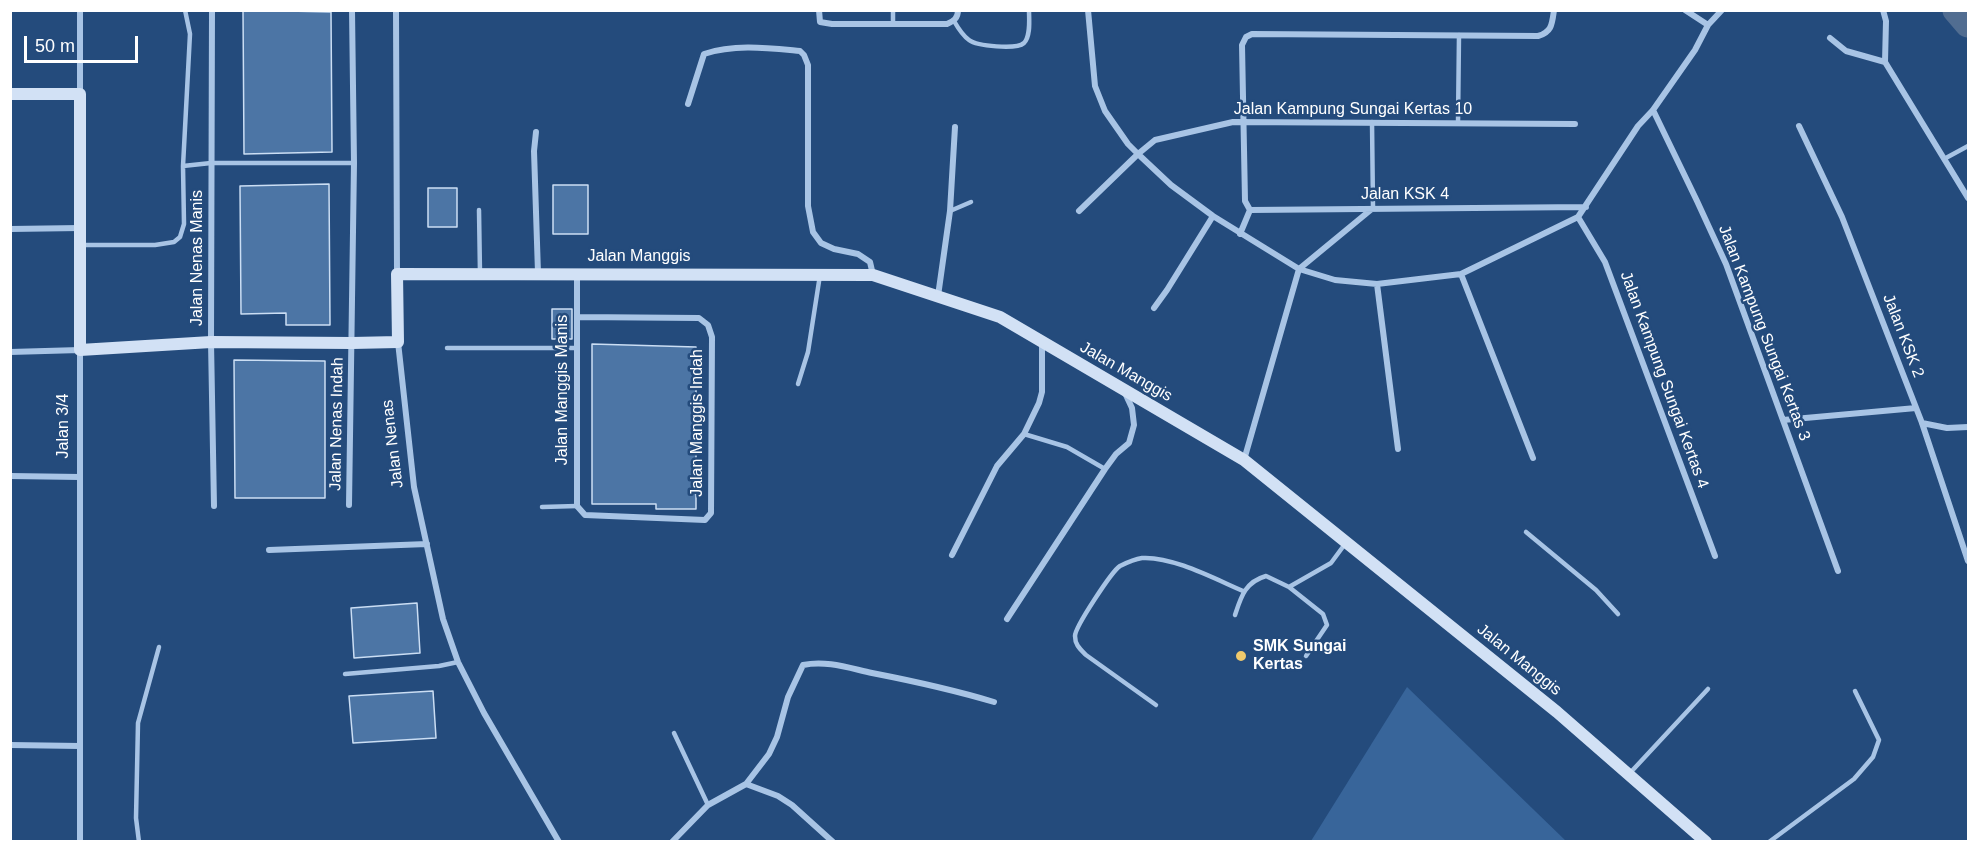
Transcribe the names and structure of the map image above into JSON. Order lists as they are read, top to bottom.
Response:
{
  "streets": {
    "street": [
      "Jalan Kampung Sungai Kertas 10",
      "Jalan KSK 4",
      "Jalan Manggis",
      "Jalan Nenas Manis",
      "Jalan Kampung Sungai Kertas 3",
      "Jalan KSK 2",
      "Jalan Kampung Sungai Kertas 4",
      "Jalan Manggis Manis",
      "Jalan Manggis Indah",
      "Jalan Nenas Indah",
      "Jalan 3/4",
      "Jalan Nenas"
    ]
  },
  "crossings": [
    ["Jalan Manggis", "Jalan Manggis Manis"],
    ["Jalan Manggis", "Jalan Nenas"],
    ["Jalan Manggis Manis", "Jalan Manggis Indah"]
  ],
  "places": ["SMK Sungai Kertas"],
  "scale_bar": "50 m"
}
